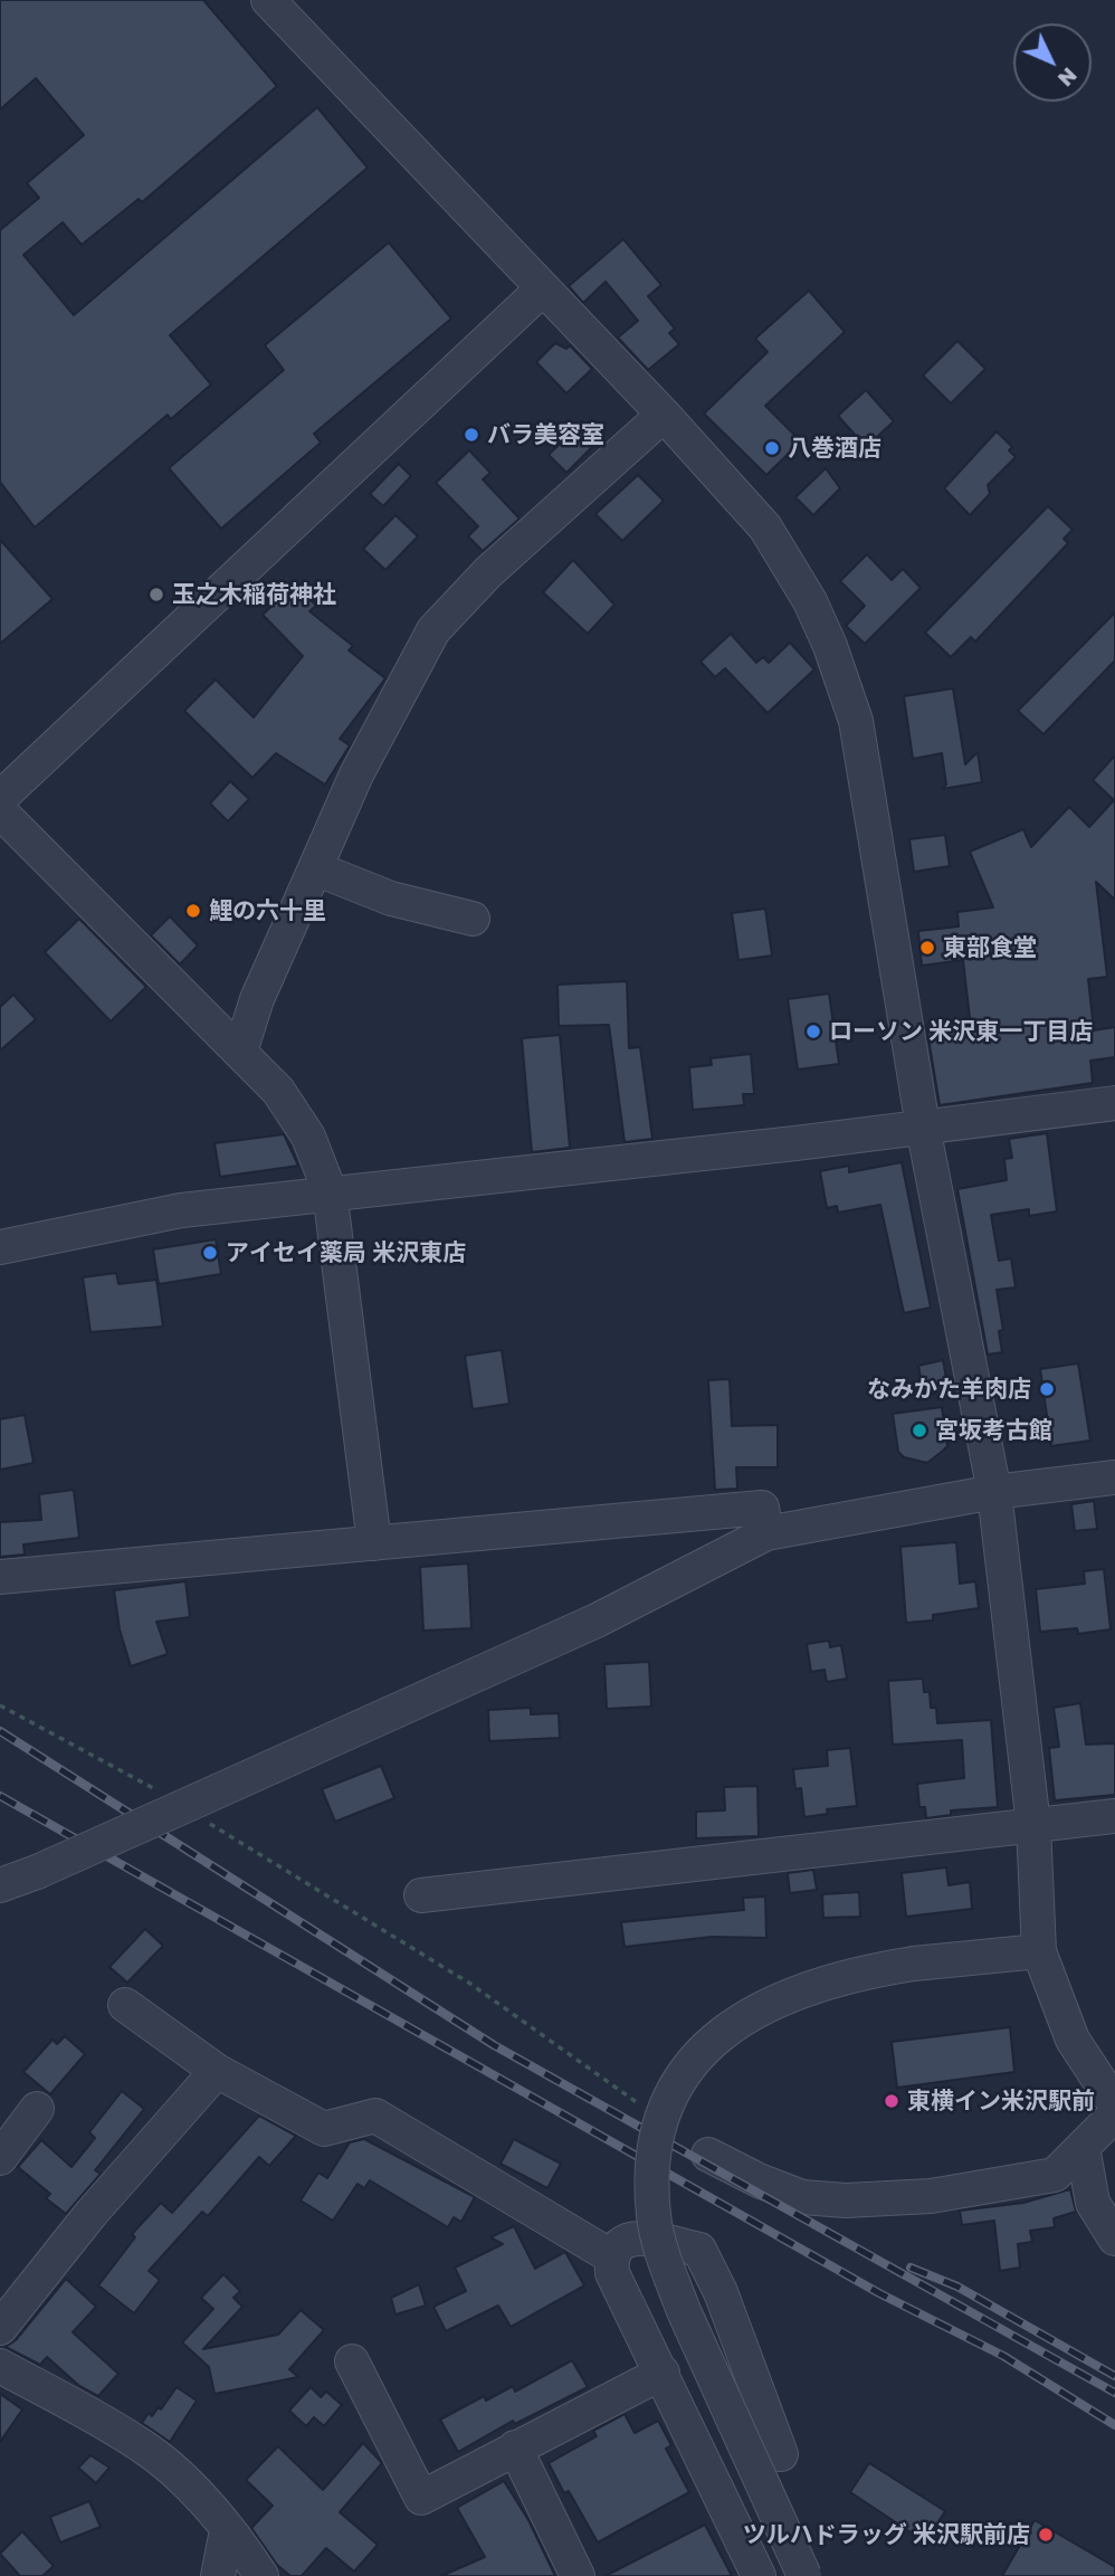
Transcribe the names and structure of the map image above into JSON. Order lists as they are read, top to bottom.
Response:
{
  "places": [
    "バラ美容室",
    "八巻酒店",
    "玉之木稲荷神社",
    "鯉の六十里",
    "東部食堂",
    "ローソン 米沢東一丁目店",
    "アイセイ薬局 米沢東店",
    "なみかた羊肉店",
    "宮坂考古館",
    "東横イン米沢駅前",
    "ツルハドラッグ 米沢駅前店"
  ],
  "north": "bottom right"
}
